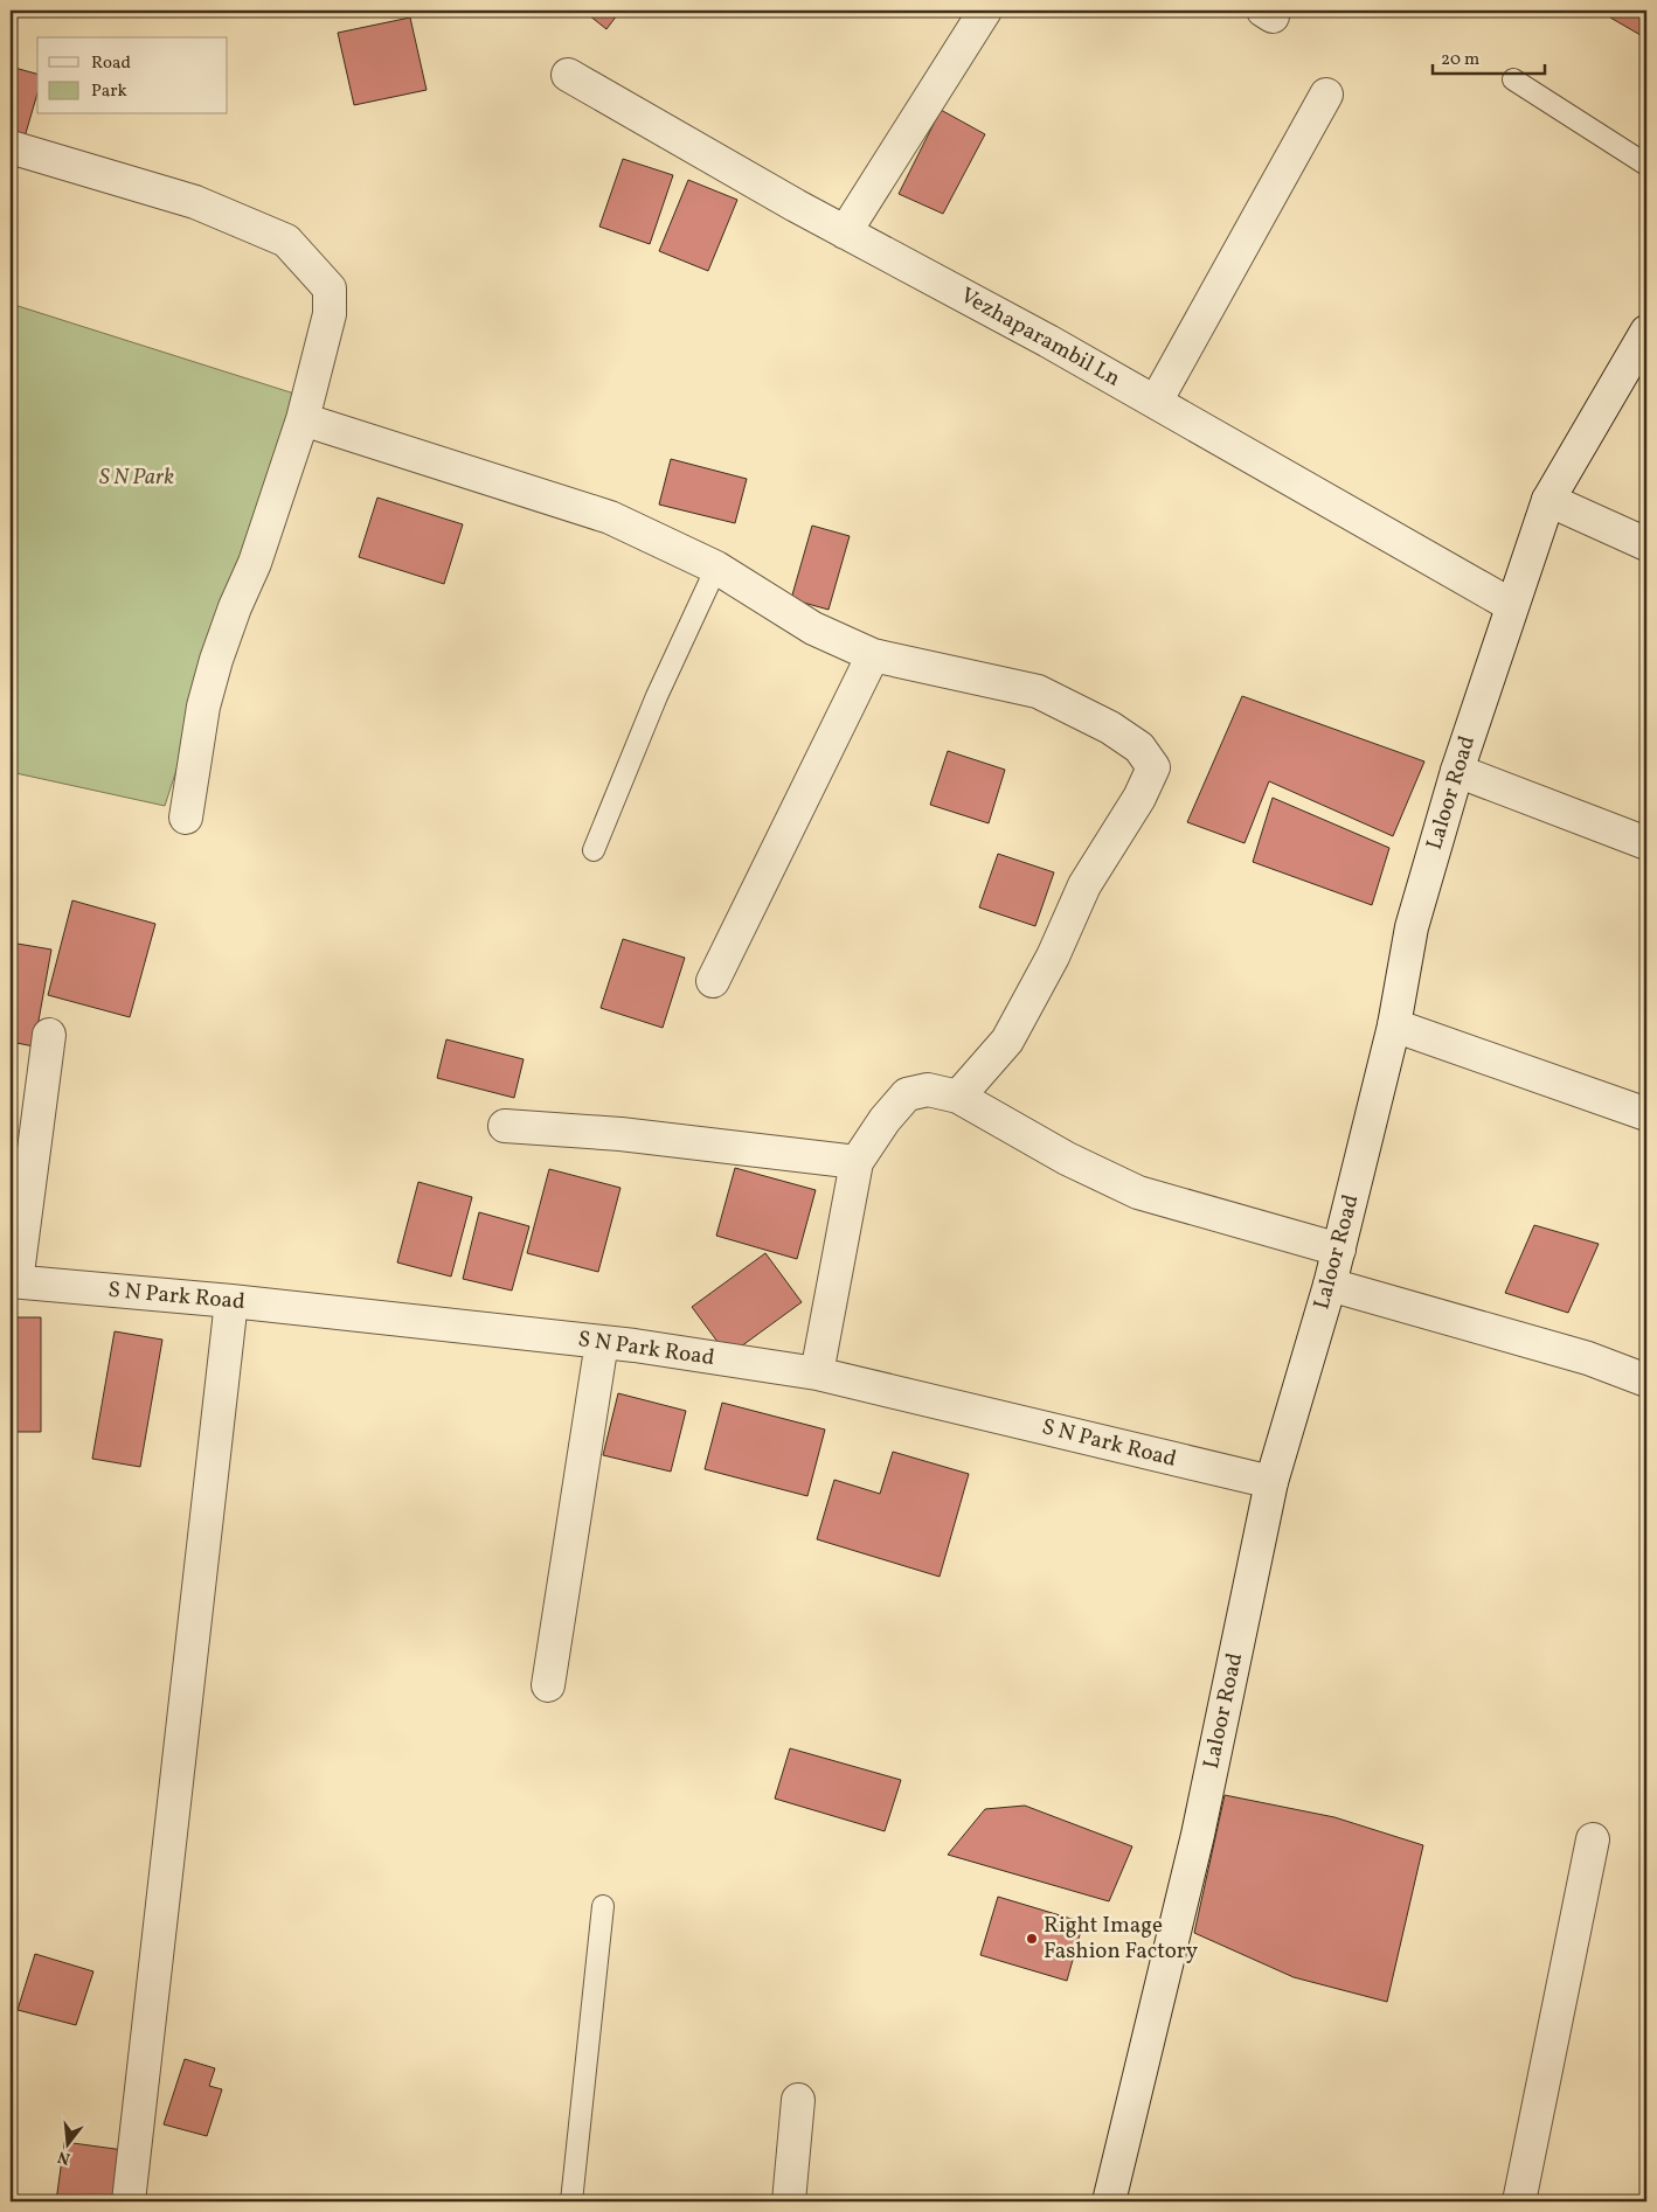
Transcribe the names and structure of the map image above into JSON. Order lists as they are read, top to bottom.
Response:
{
  "streets": {
    "street": ["Vezhaparambil Ln", "Laloor Road", "S N Park Road"]
  },
  "crossings": [
    ["Vezhaparambil Ln", "Laloor Road"],
    ["Laloor Road", "S N Park Road"]
  ],
  "parks": ["S N Park"],
  "places": ["Right Image Fashion Factory"],
  "legend": ["Road", "Park"],
  "scale_bar": "20 m",
  "north": "bottom"
}
